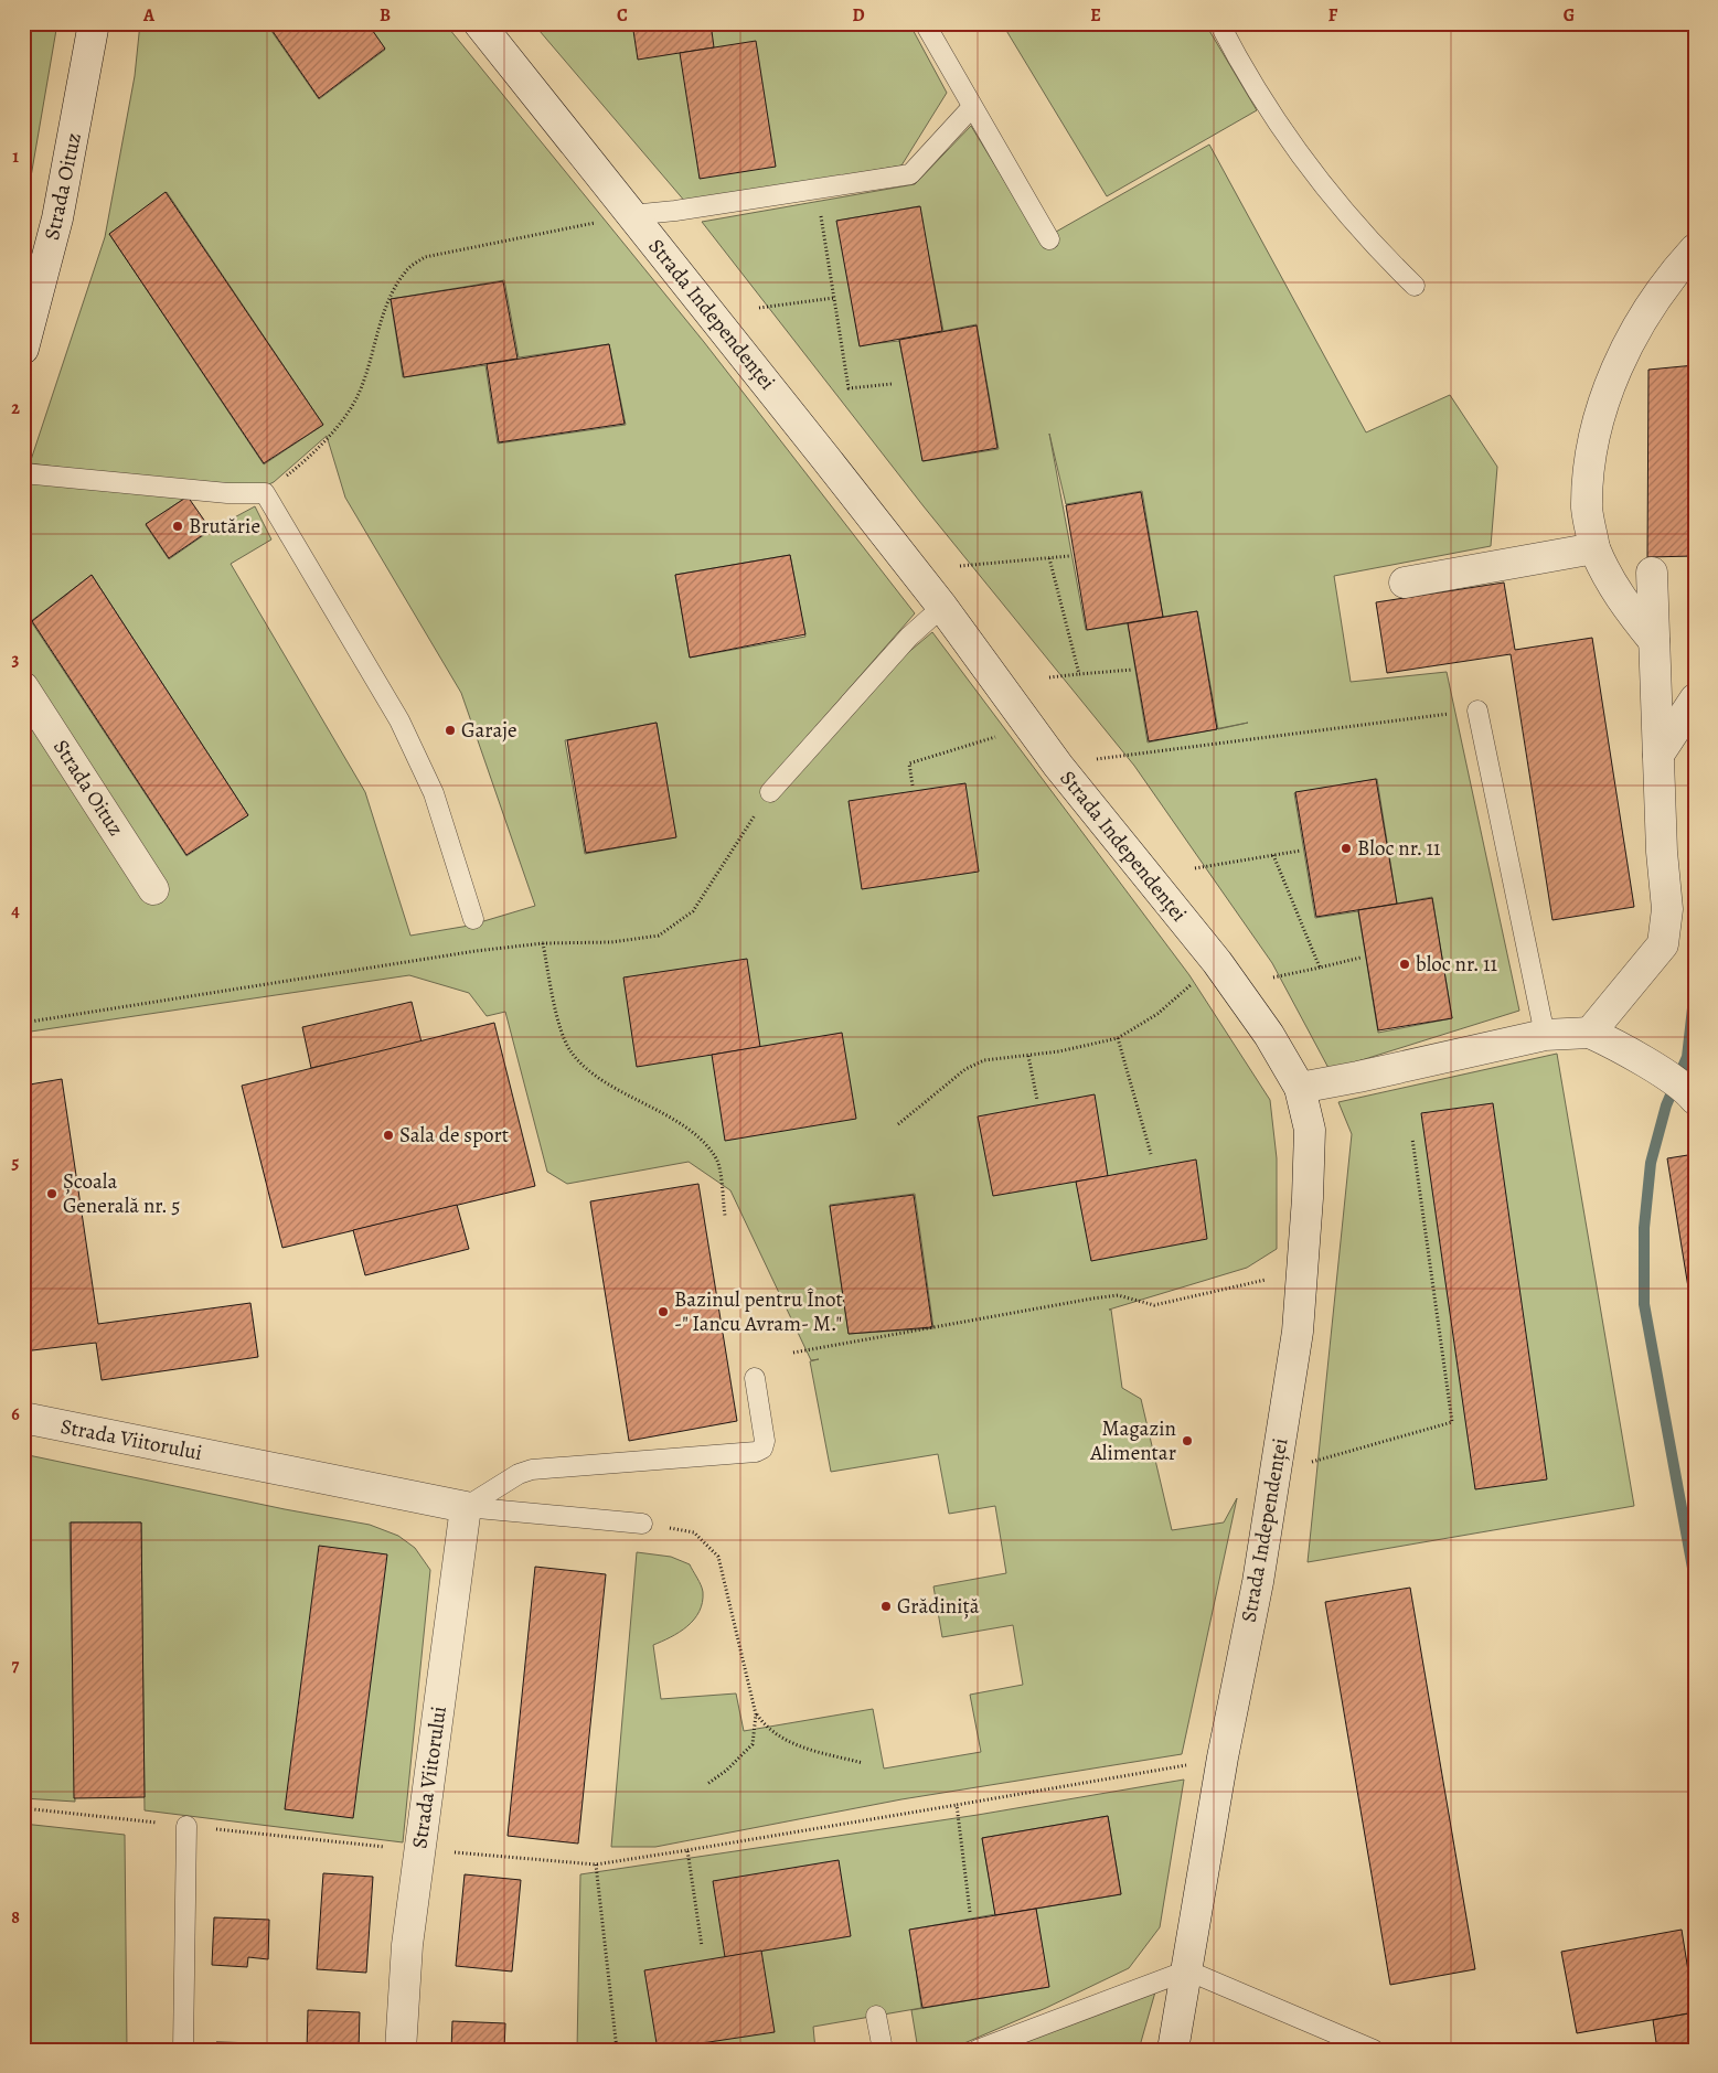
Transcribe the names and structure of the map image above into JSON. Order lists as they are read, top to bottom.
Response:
{
  "streets": {
    "street": ["Strada Oituz", "Strada Independenței", "Strada Viitorului"]
  },
  "places": [
    "Brutărie",
    "Garaje",
    "Bloc nr. 11",
    "bloc nr. 11",
    "Sala de sport",
    "Școala Generală nr. 5",
    "Bazinul pentru Înot -\" Iancu Avram- M.\"",
    "Magazin Alimentar",
    "Grădiniță"
  ],
  "grid": {
    "columns": [
      "A",
      "B",
      "C",
      "D",
      "E",
      "F",
      "G"
    ],
    "rows": [
      "1",
      "2",
      "3",
      "4",
      "5",
      "6",
      "7",
      "8"
    ]
  }
}
